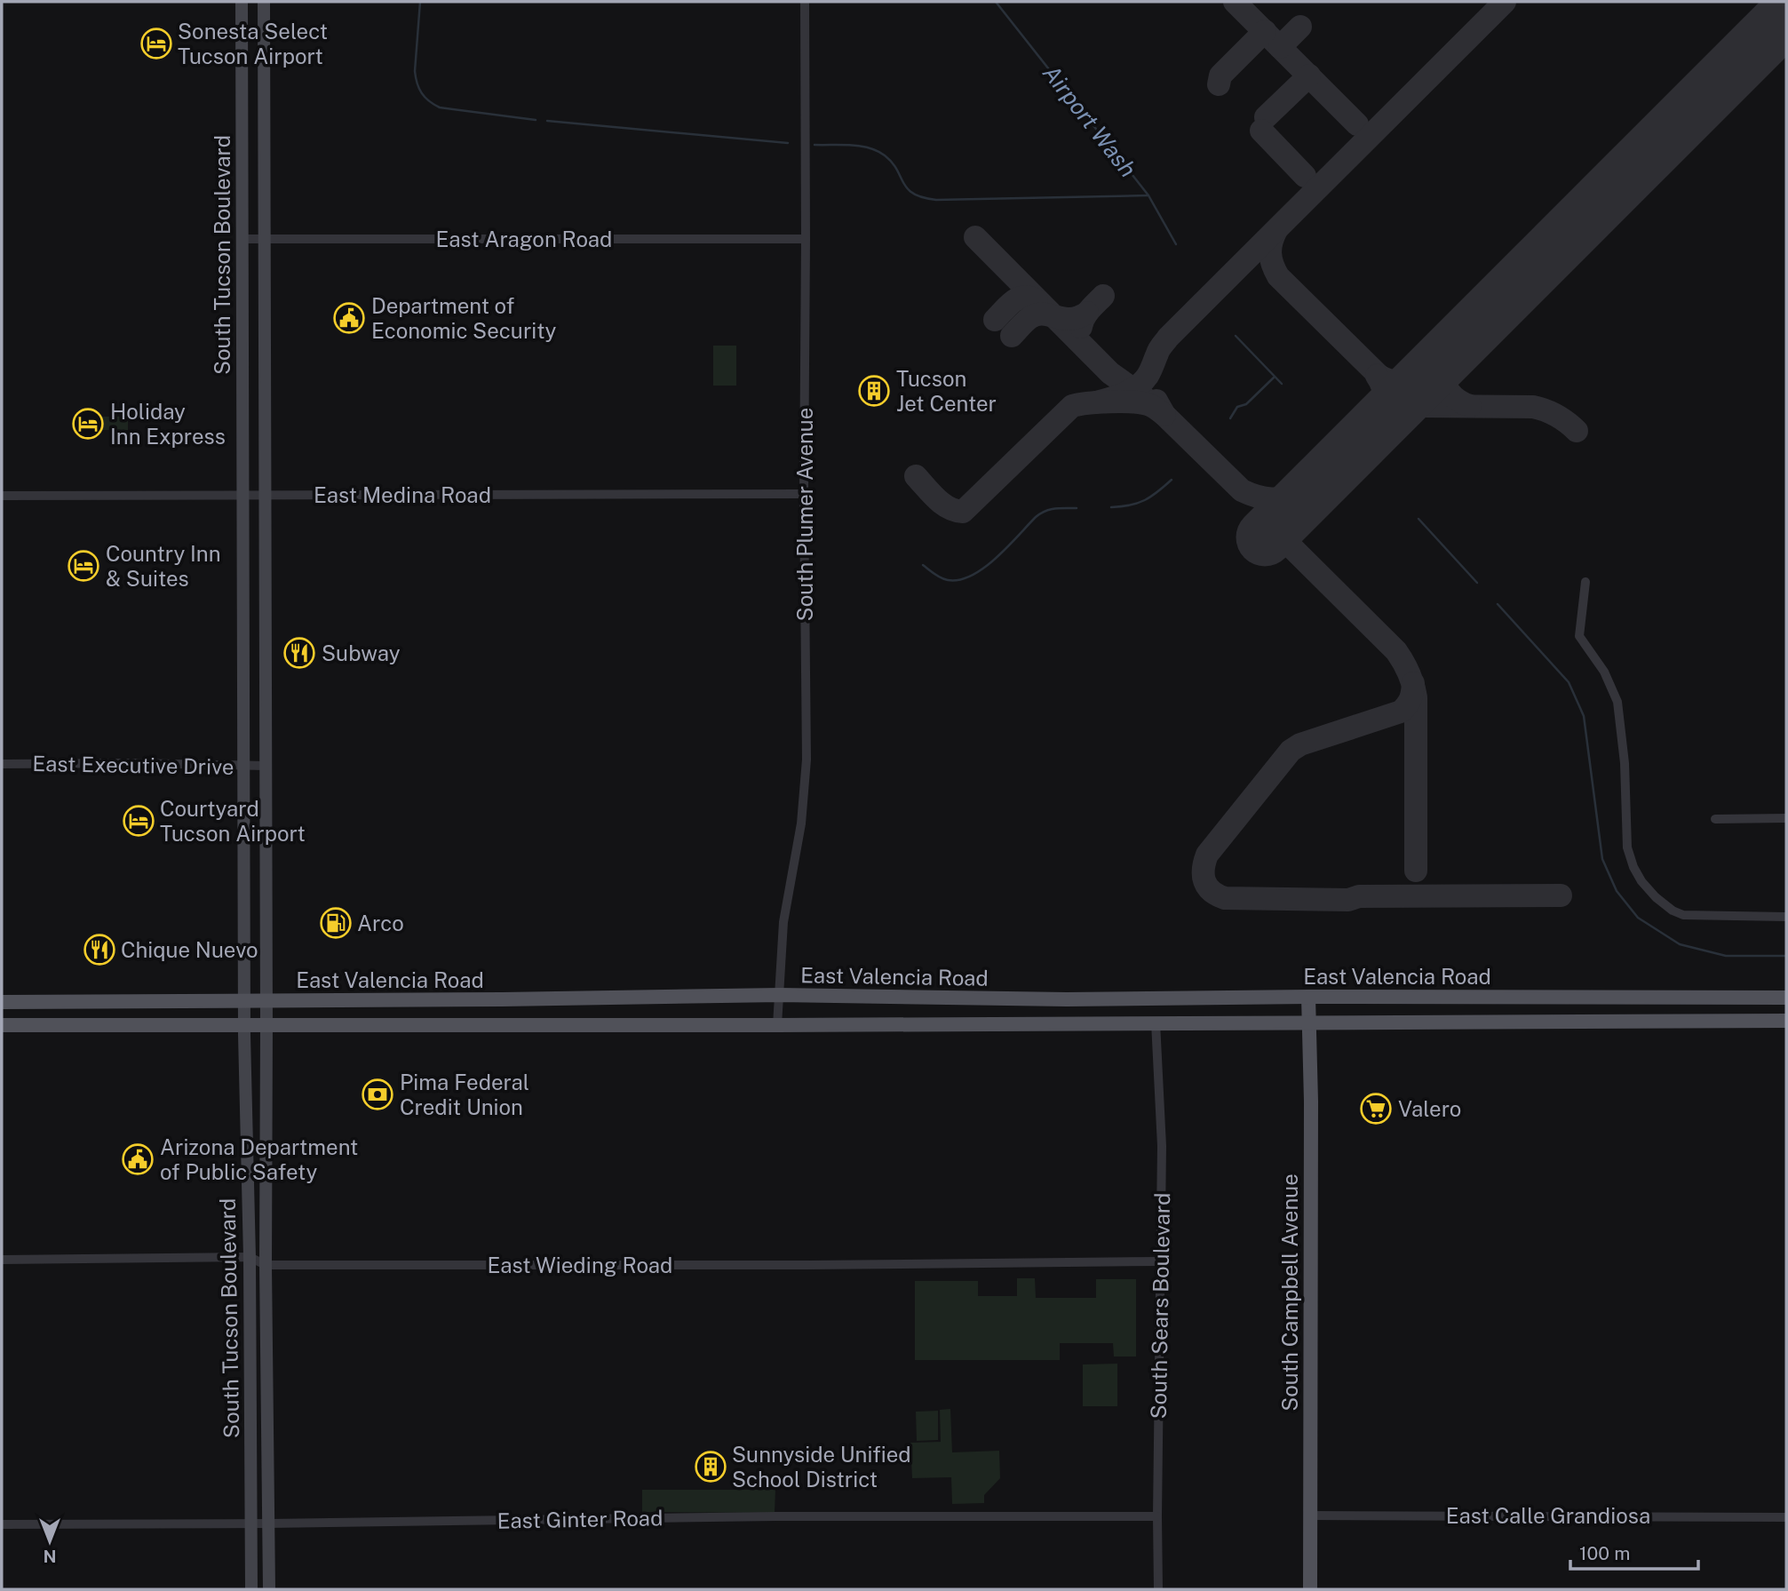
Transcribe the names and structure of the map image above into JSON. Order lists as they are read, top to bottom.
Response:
{
  "streets": {
    "main road": ["South Tucson Boulevard", "East Valencia Road", "South Campbell Avenue"],
    "street": [
      "East Aragon Road",
      "East Medina Road",
      "South Plumer Avenue",
      "East Executive Drive",
      "East Wieding Road",
      "South Sears Boulevard",
      "East Calle Grandiosa",
      "East Ginter Road"
    ]
  },
  "crossings": [
    ["East Aragon Road", "South Tucson Boulevard"],
    ["East Aragon Road", "South Plumer Avenue"],
    ["South Tucson Boulevard", "East Medina Road"],
    ["South Tucson Boulevard", "East Executive Drive"],
    ["South Tucson Boulevard", "East Valencia Road"],
    ["South Tucson Boulevard", "East Wieding Road"],
    ["South Tucson Boulevard", "East Ginter Road"],
    ["East Medina Road", "South Plumer Avenue"],
    ["South Plumer Avenue", "East Valencia Road"],
    ["East Valencia Road", "South Campbell Avenue"],
    ["East Wieding Road", "South Sears Boulevard"],
    ["South Campbell Avenue", "East Calle Grandiosa"],
    ["South Sears Boulevard", "East Ginter Road"]
  ],
  "water": ["Airport Wash"],
  "places": {
    "hotel": [
      "Sonesta Select Tucson Airport",
      "Holiday Inn Express",
      "Country Inn & Suites",
      "Courtyard Tucson Airport"
    ],
    "public building": ["Department of Economic Security", "Arizona Department of Public Safety"],
    "building": ["Tucson Jet Center", "Sunnyside Unified School District"],
    "restaurant": ["Subway", "Chique Nuevo"],
    "fuel station": ["Arco"],
    "bank": ["Pima Federal Credit Union"],
    "supermarket": ["Valero"]
  },
  "scale_bar": "100 m",
  "north": "bottom"
}
